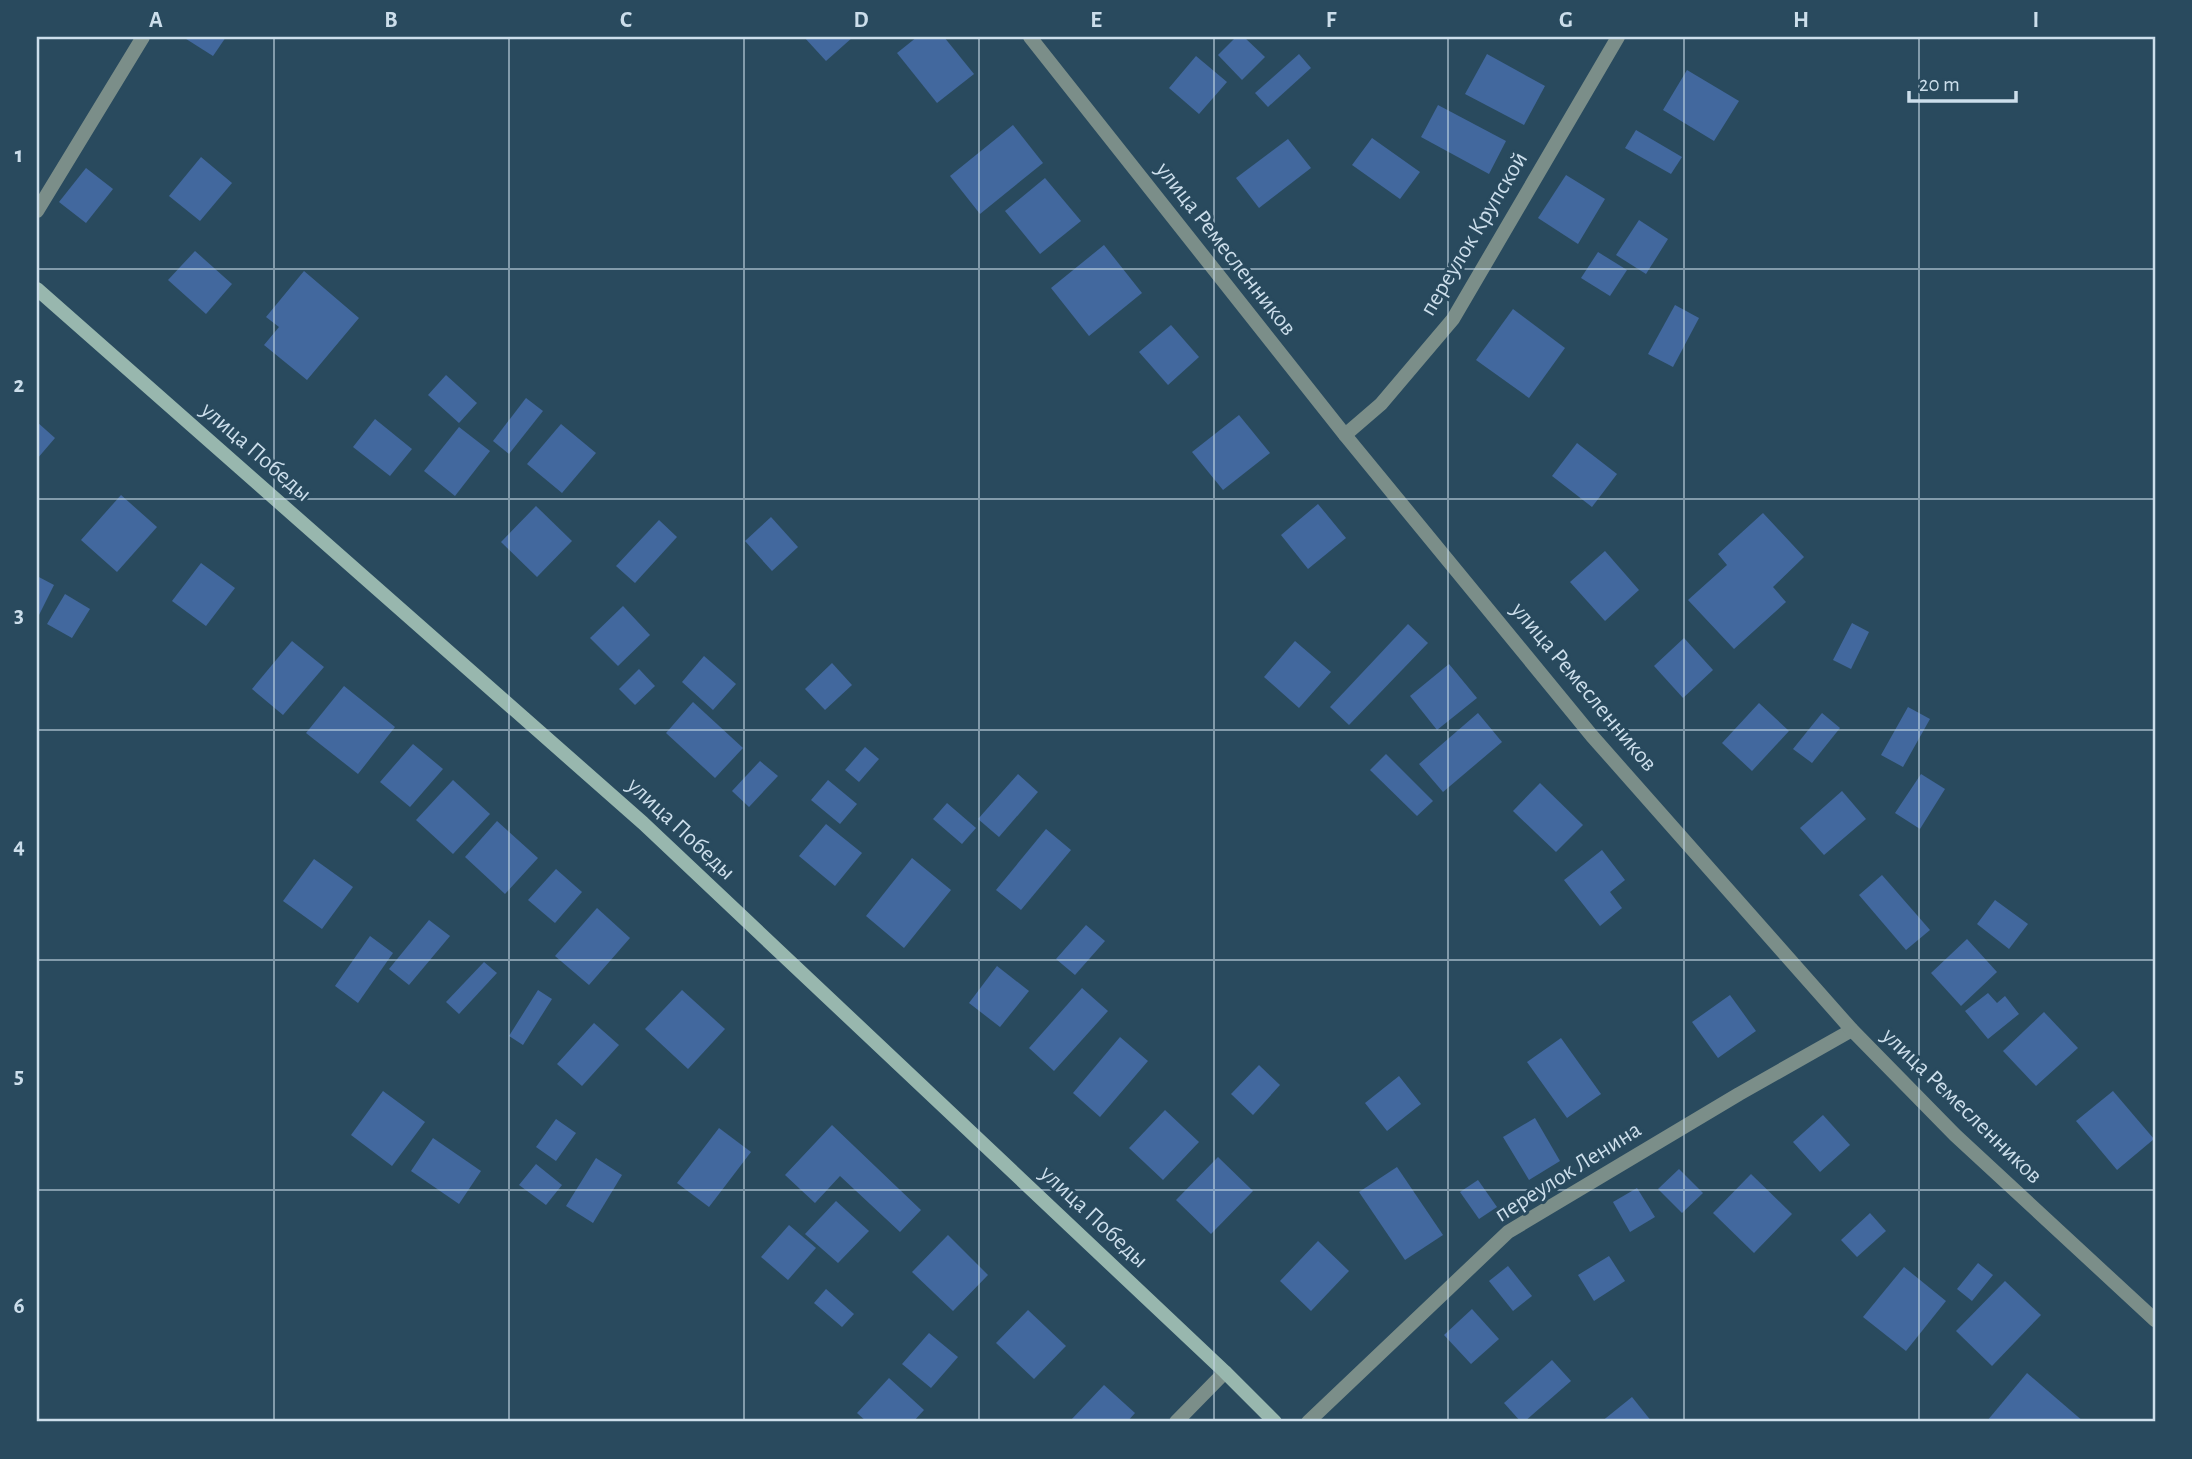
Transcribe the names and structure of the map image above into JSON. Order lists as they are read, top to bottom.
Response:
{
  "streets": {
    "main road": ["улица Победы"],
    "street": ["переулок Крупской", "улица Ремесленников", "переулок Ленина"]
  },
  "crossings": [
    ["переулок Крупской", "улица Ремесленников"],
    ["улица Ремесленников", "переулок Ленина"]
  ],
  "scale_bar": "20 m",
  "grid": {
    "columns": [
      "A",
      "B",
      "C",
      "D",
      "E",
      "F",
      "G",
      "H",
      "I"
    ],
    "rows": [
      "1",
      "2",
      "3",
      "4",
      "5",
      "6"
    ]
  }
}
